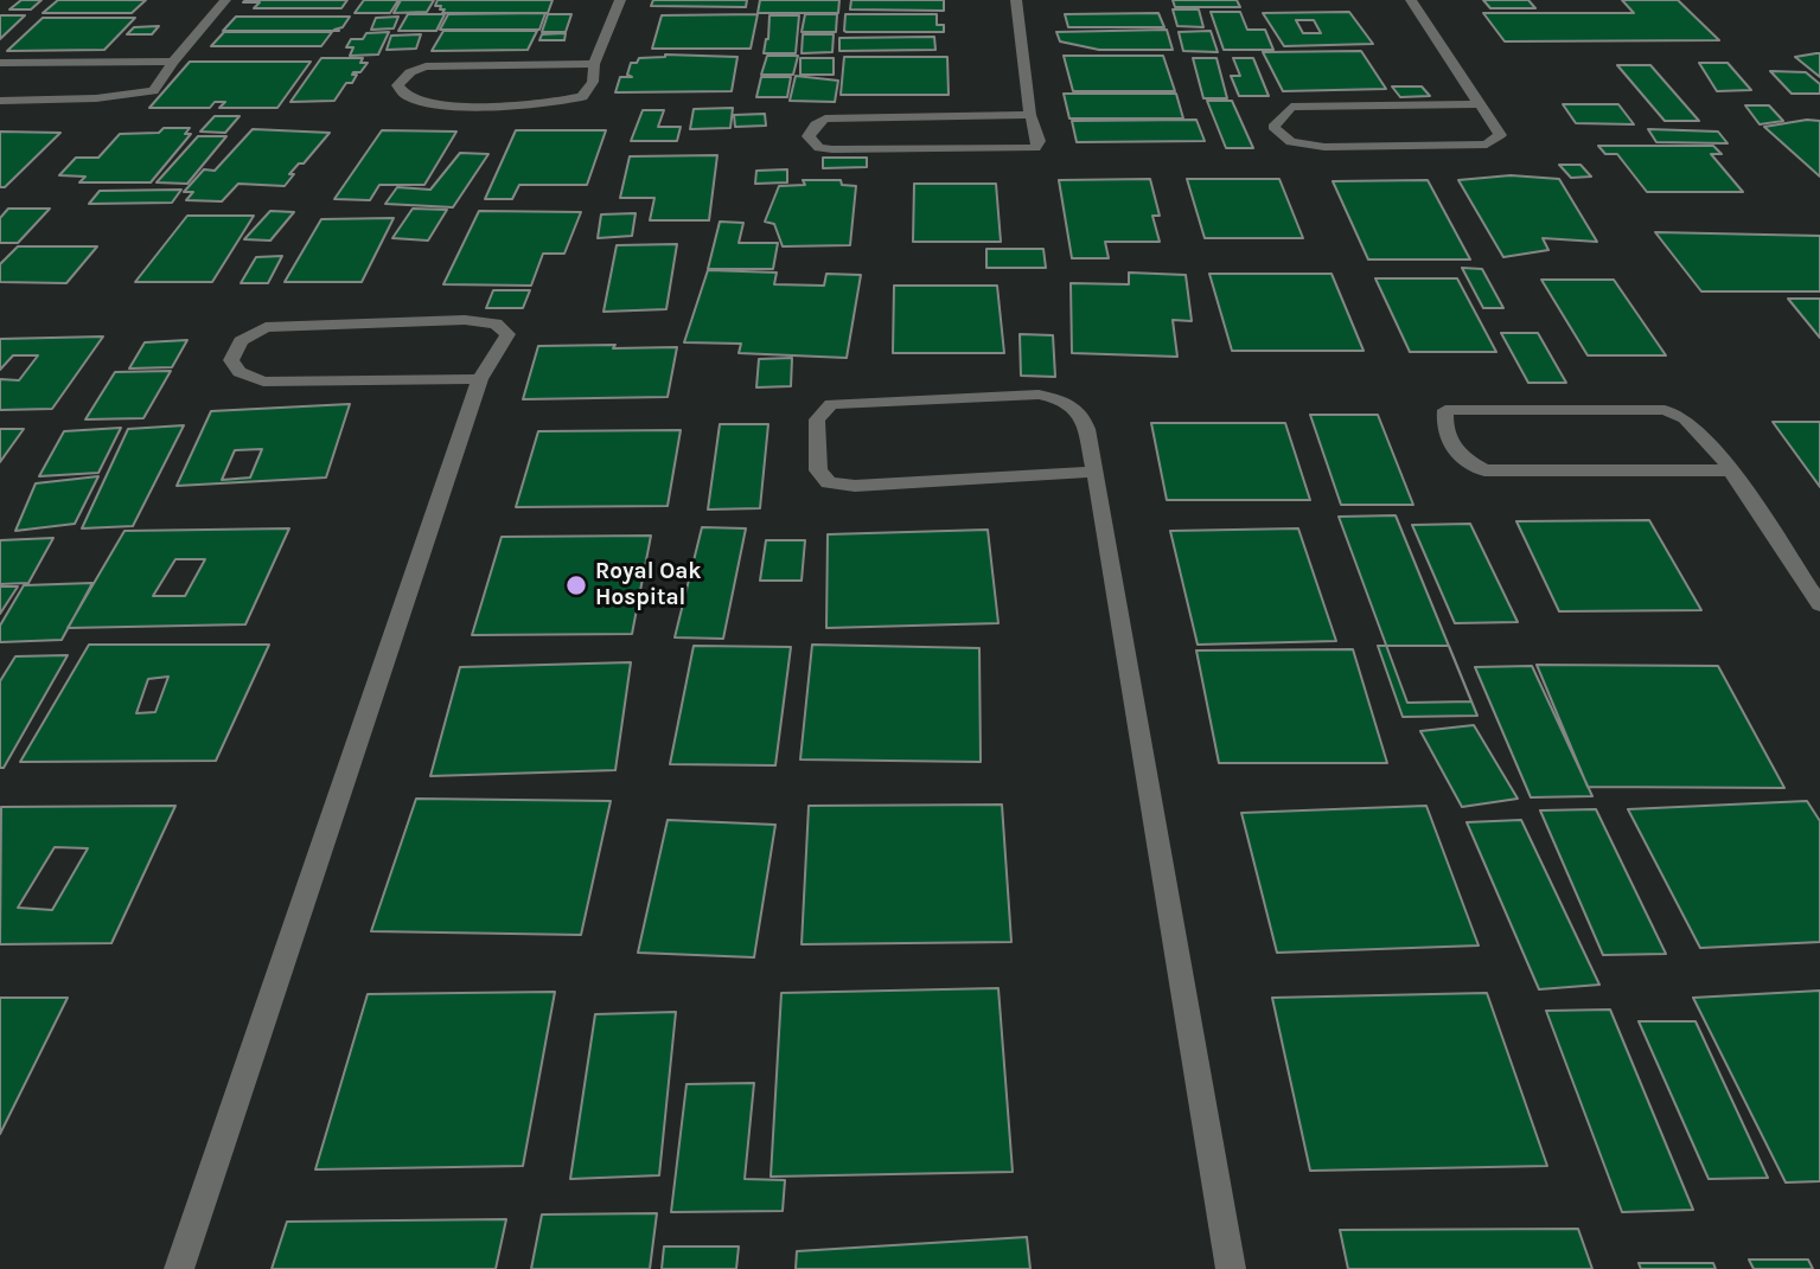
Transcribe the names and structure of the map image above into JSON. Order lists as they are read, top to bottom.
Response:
{
  "places": ["Royal Oak Hospital"]
}
